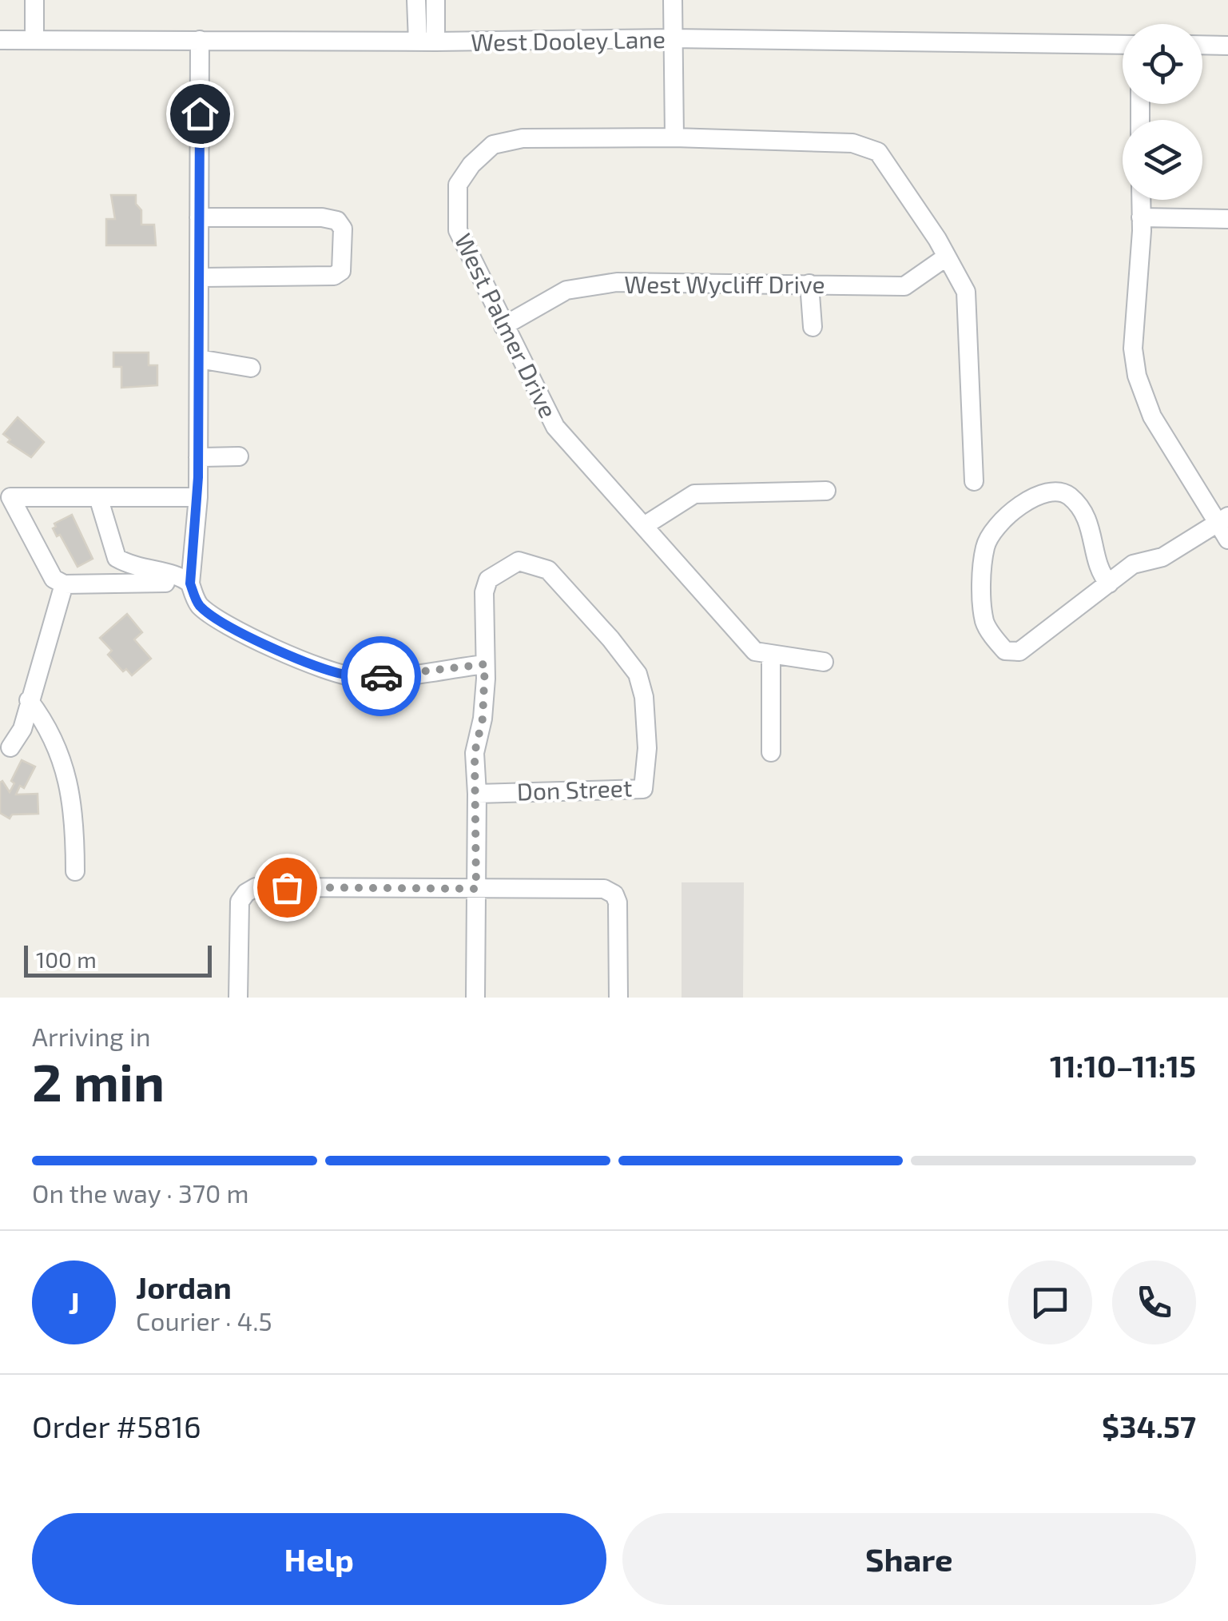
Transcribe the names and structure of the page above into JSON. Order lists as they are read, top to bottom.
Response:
{
  "streets": {
    "street": [
      "West Dooley Lane",
      "West Wycliff Drive",
      "West Palmer Drive",
      "Don Street"
    ]
  },
  "crossings": [
    ["West Wycliff Drive", "West Palmer Drive"]
  ],
  "scale_bar": "100 m",
  "page": {
    "scale": "100 m",
    "heading": ["2 min", "Arriving in", "11:10–11:15"],
    "panel": [
      "Jordan",
      "Courier · 4.5",
      "Order #5816",
      "$34.57"
    ],
    "bar": "On the way · 370 m",
    "round": "J",
    "buttons": ["Help", "Share"]
  }
}
